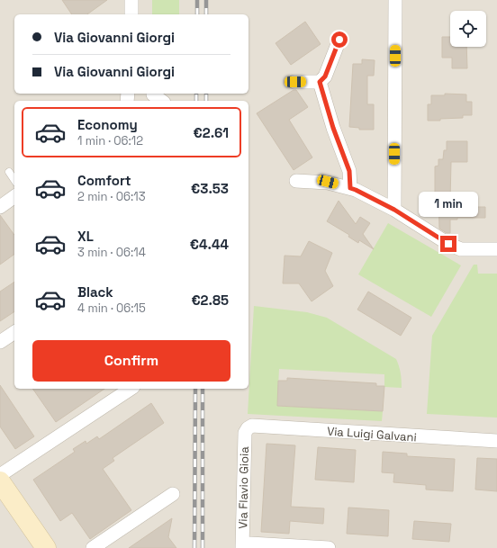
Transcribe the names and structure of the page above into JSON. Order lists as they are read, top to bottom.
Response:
{
  "streets": {
    "street": ["Via Luigi Galvani", "Via Flavio Gioia"]
  },
  "crossings": [
    ["Via Luigi Galvani", "Via Flavio Gioia"]
  ],
  "page": {
    "banner": ["Via Giovanni Giorgi", "Via Giovanni Giorgi"],
    "list": [
      {
        "name": "Economy",
        "note": "1 min · 06:12",
        "value": "€2.61"
      },
      {
        "name": "Comfort",
        "note": "2 min · 06:13",
        "value": "€3.53"
      },
      {
        "name": "XL",
        "note": "3 min · 06:14",
        "value": "€4.44"
      },
      {
        "name": "Black",
        "note": "4 min · 06:15",
        "value": "€2.85"
      }
    ],
    "bubble": "1 min",
    "buttons": "Confirm"
  }
}
